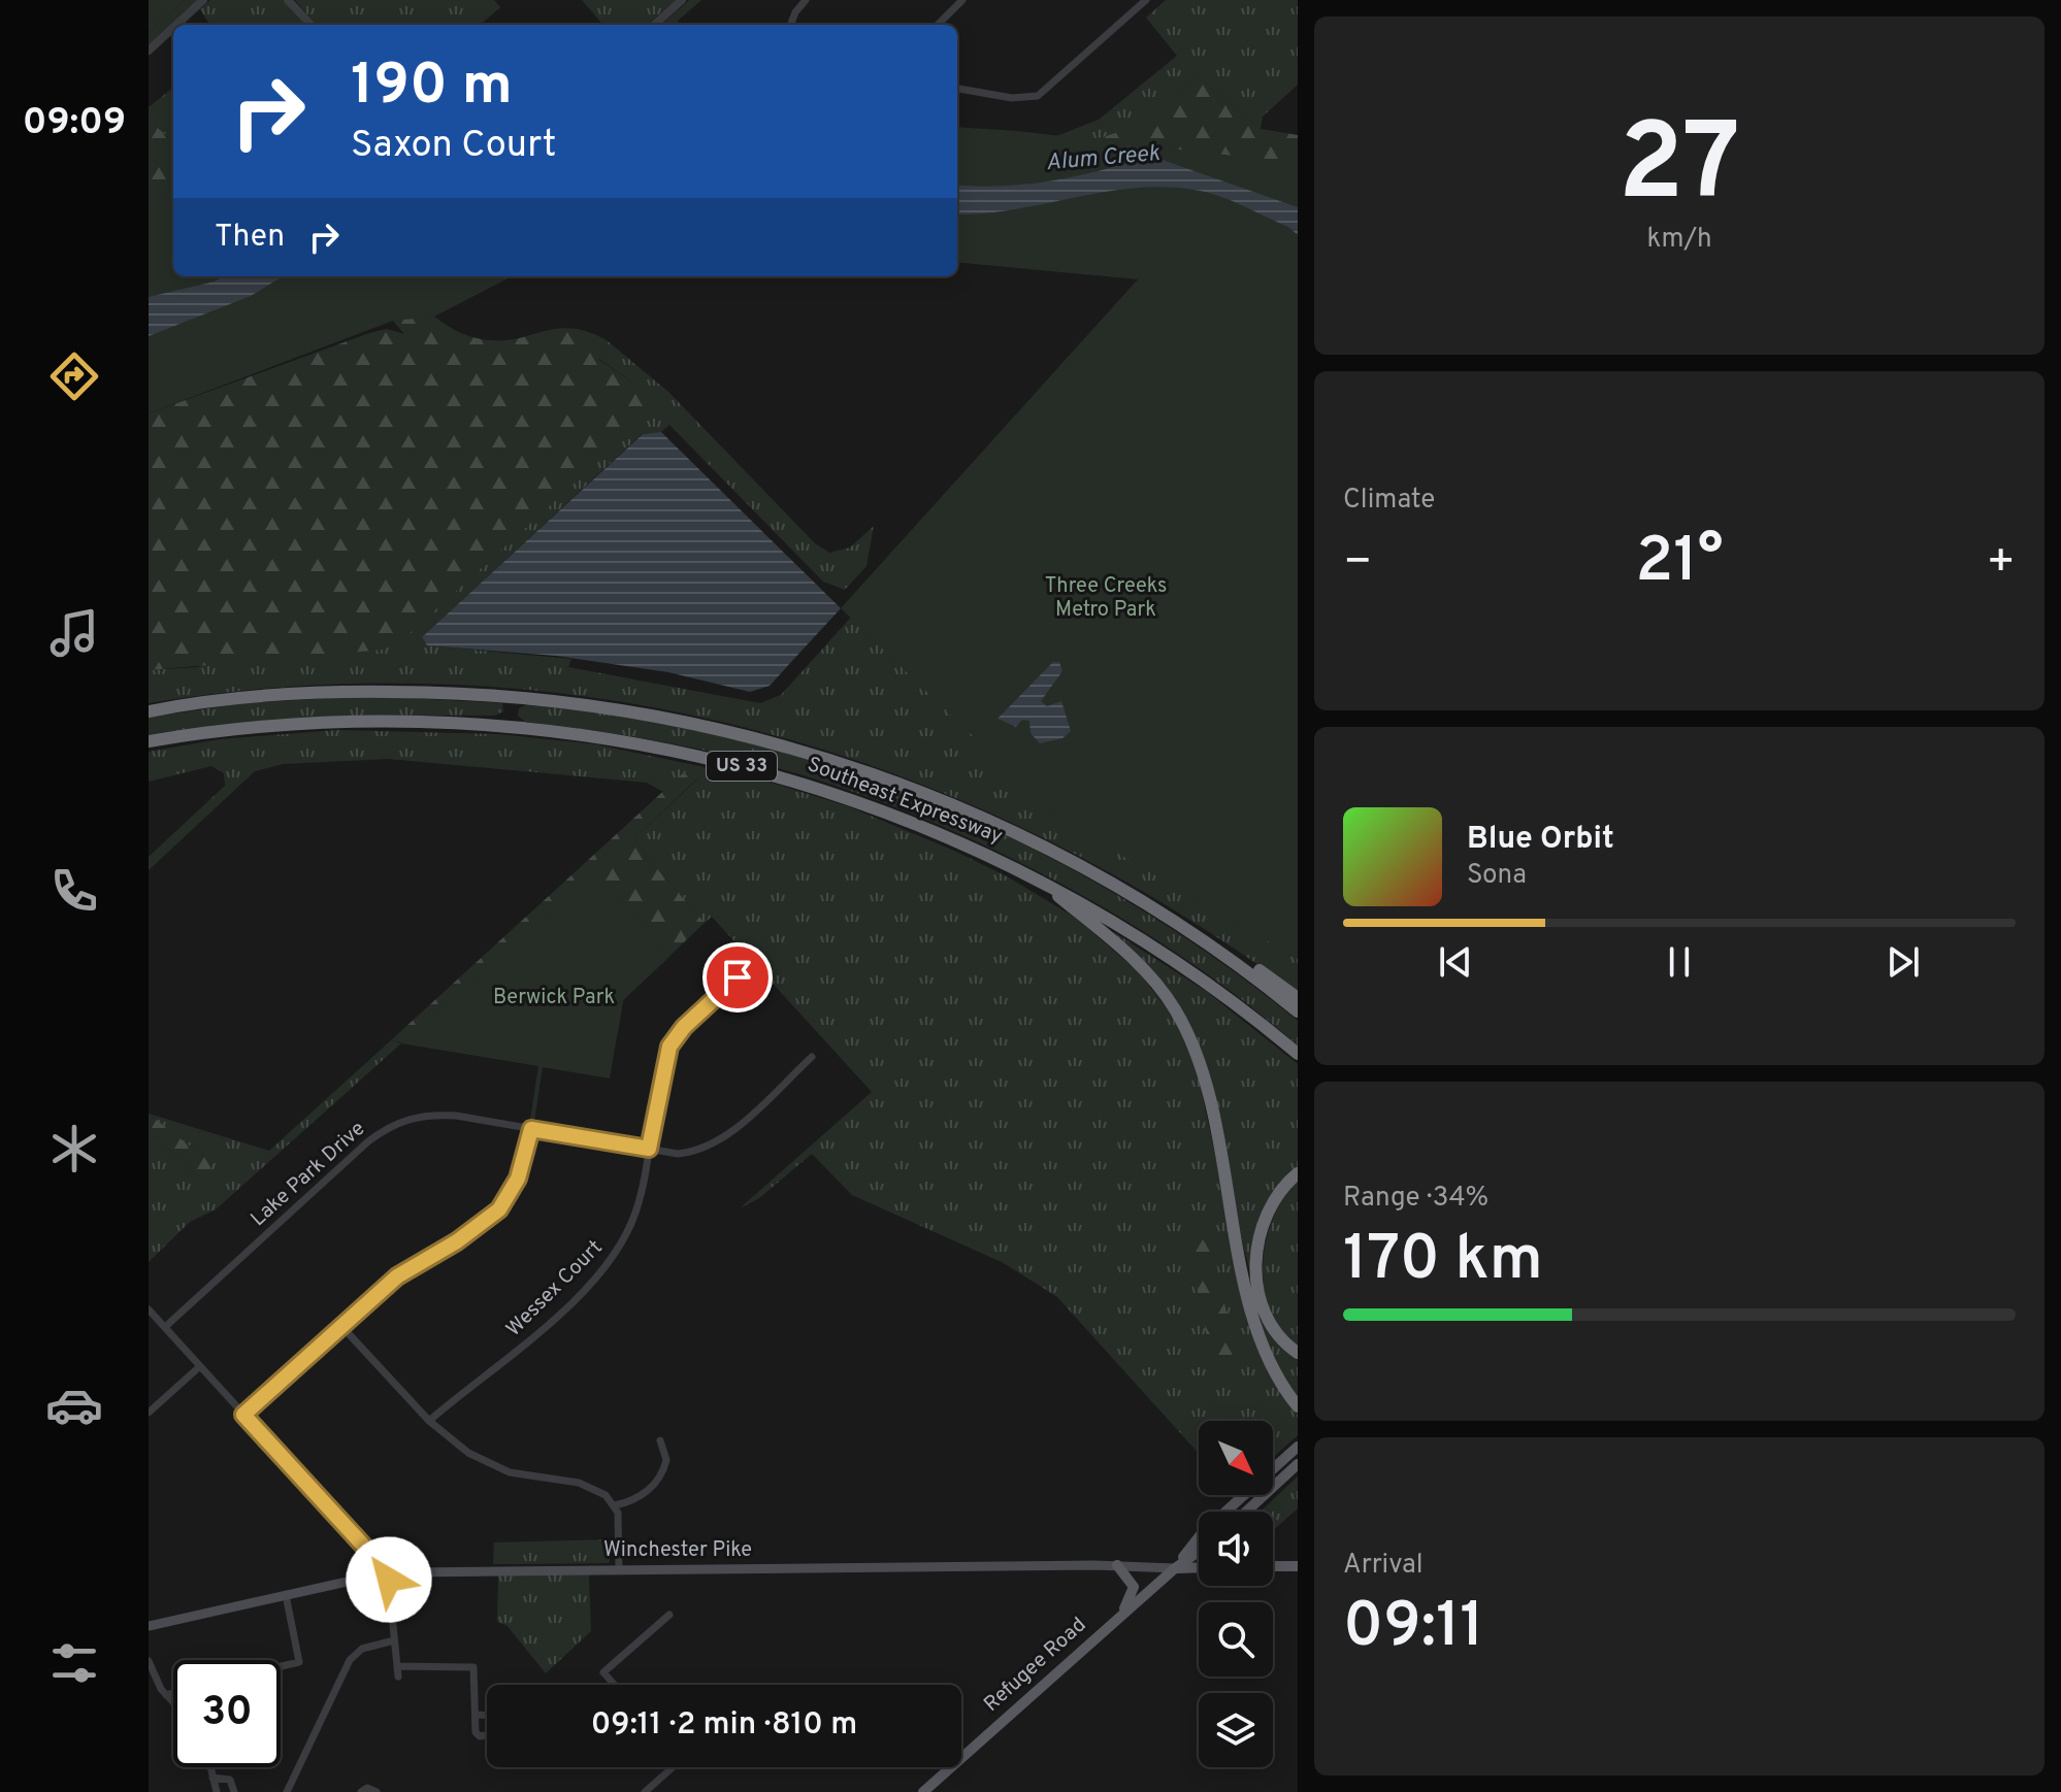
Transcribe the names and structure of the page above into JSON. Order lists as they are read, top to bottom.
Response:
{
  "streets": {
    "highway": ["US 33", "Southeast Expressway"],
    "main road": ["Winchester Pike", "Refugee Road"],
    "street": ["Lake Park Drive", "Wessex Court"]
  },
  "crossings": [
    ["Lake Park Drive", "Wessex Court"],
    ["Winchester Pike", "Refugee Road"]
  ],
  "water": ["Alum Creek"],
  "parks": ["Three Creeks Metro Park", "Berwick Park"],
  "north": "bottom right",
  "page": {
    "tabs": "09:09",
    "tile": [
      ["27", "km/h"],
      "Climate",
      ["Range · 34%", "170 km"],
      ["Arrival", "09:11"]
    ],
    "turn": ["190 m", "Saxon Court"],
    "then": "Then",
    "heat": ["−", "21°", "+"],
    "song": ["Blue Orbit", "Sona"],
    "limit": "30",
    "trip": "09:11 · 2 min · 810 m"
  }
}
